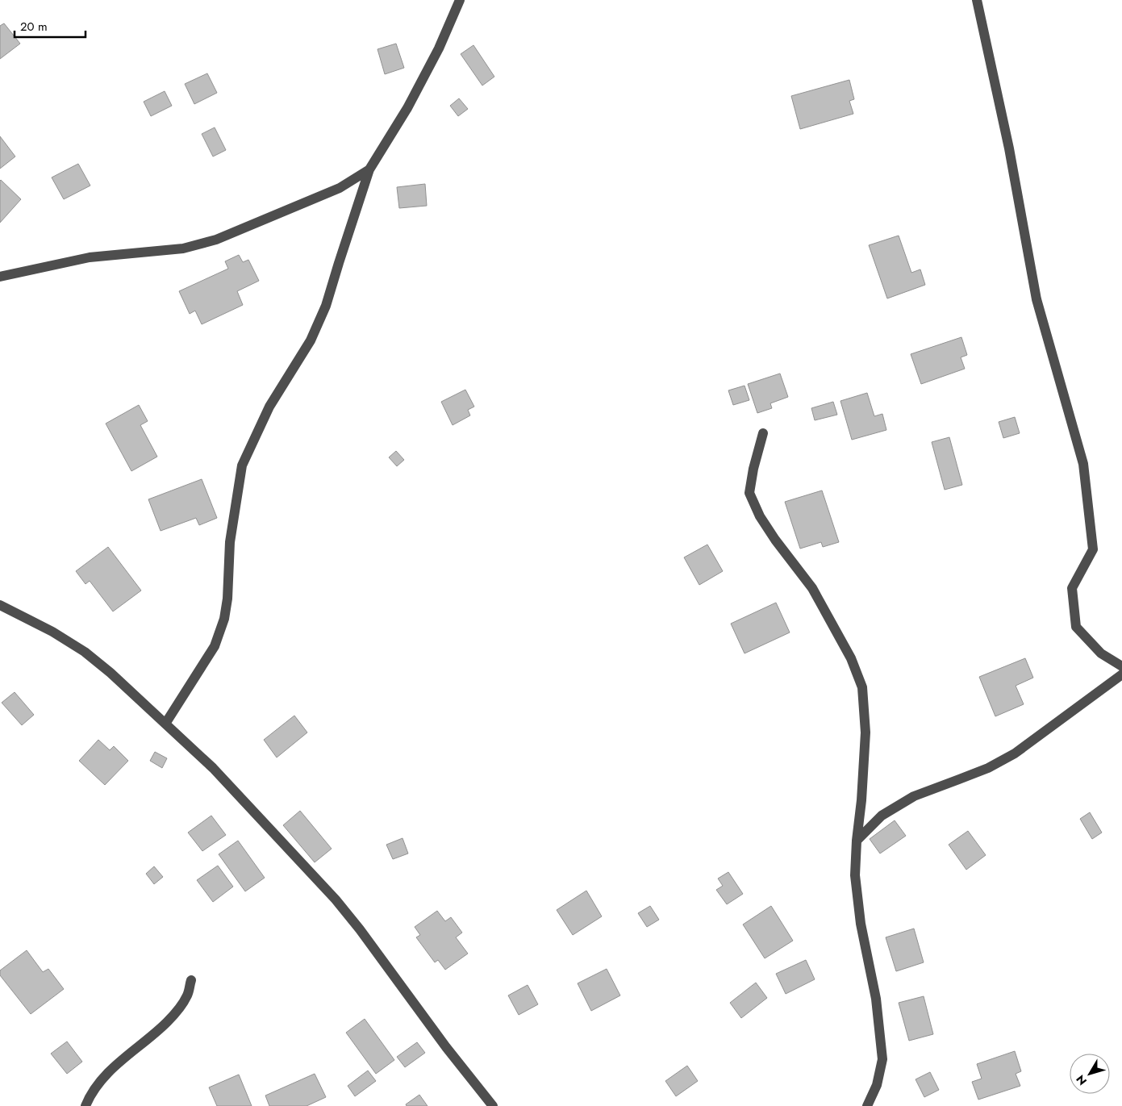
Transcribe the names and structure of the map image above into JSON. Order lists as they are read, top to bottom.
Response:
{
  "scale_bar": "20 m",
  "north": "bottom left"
}
